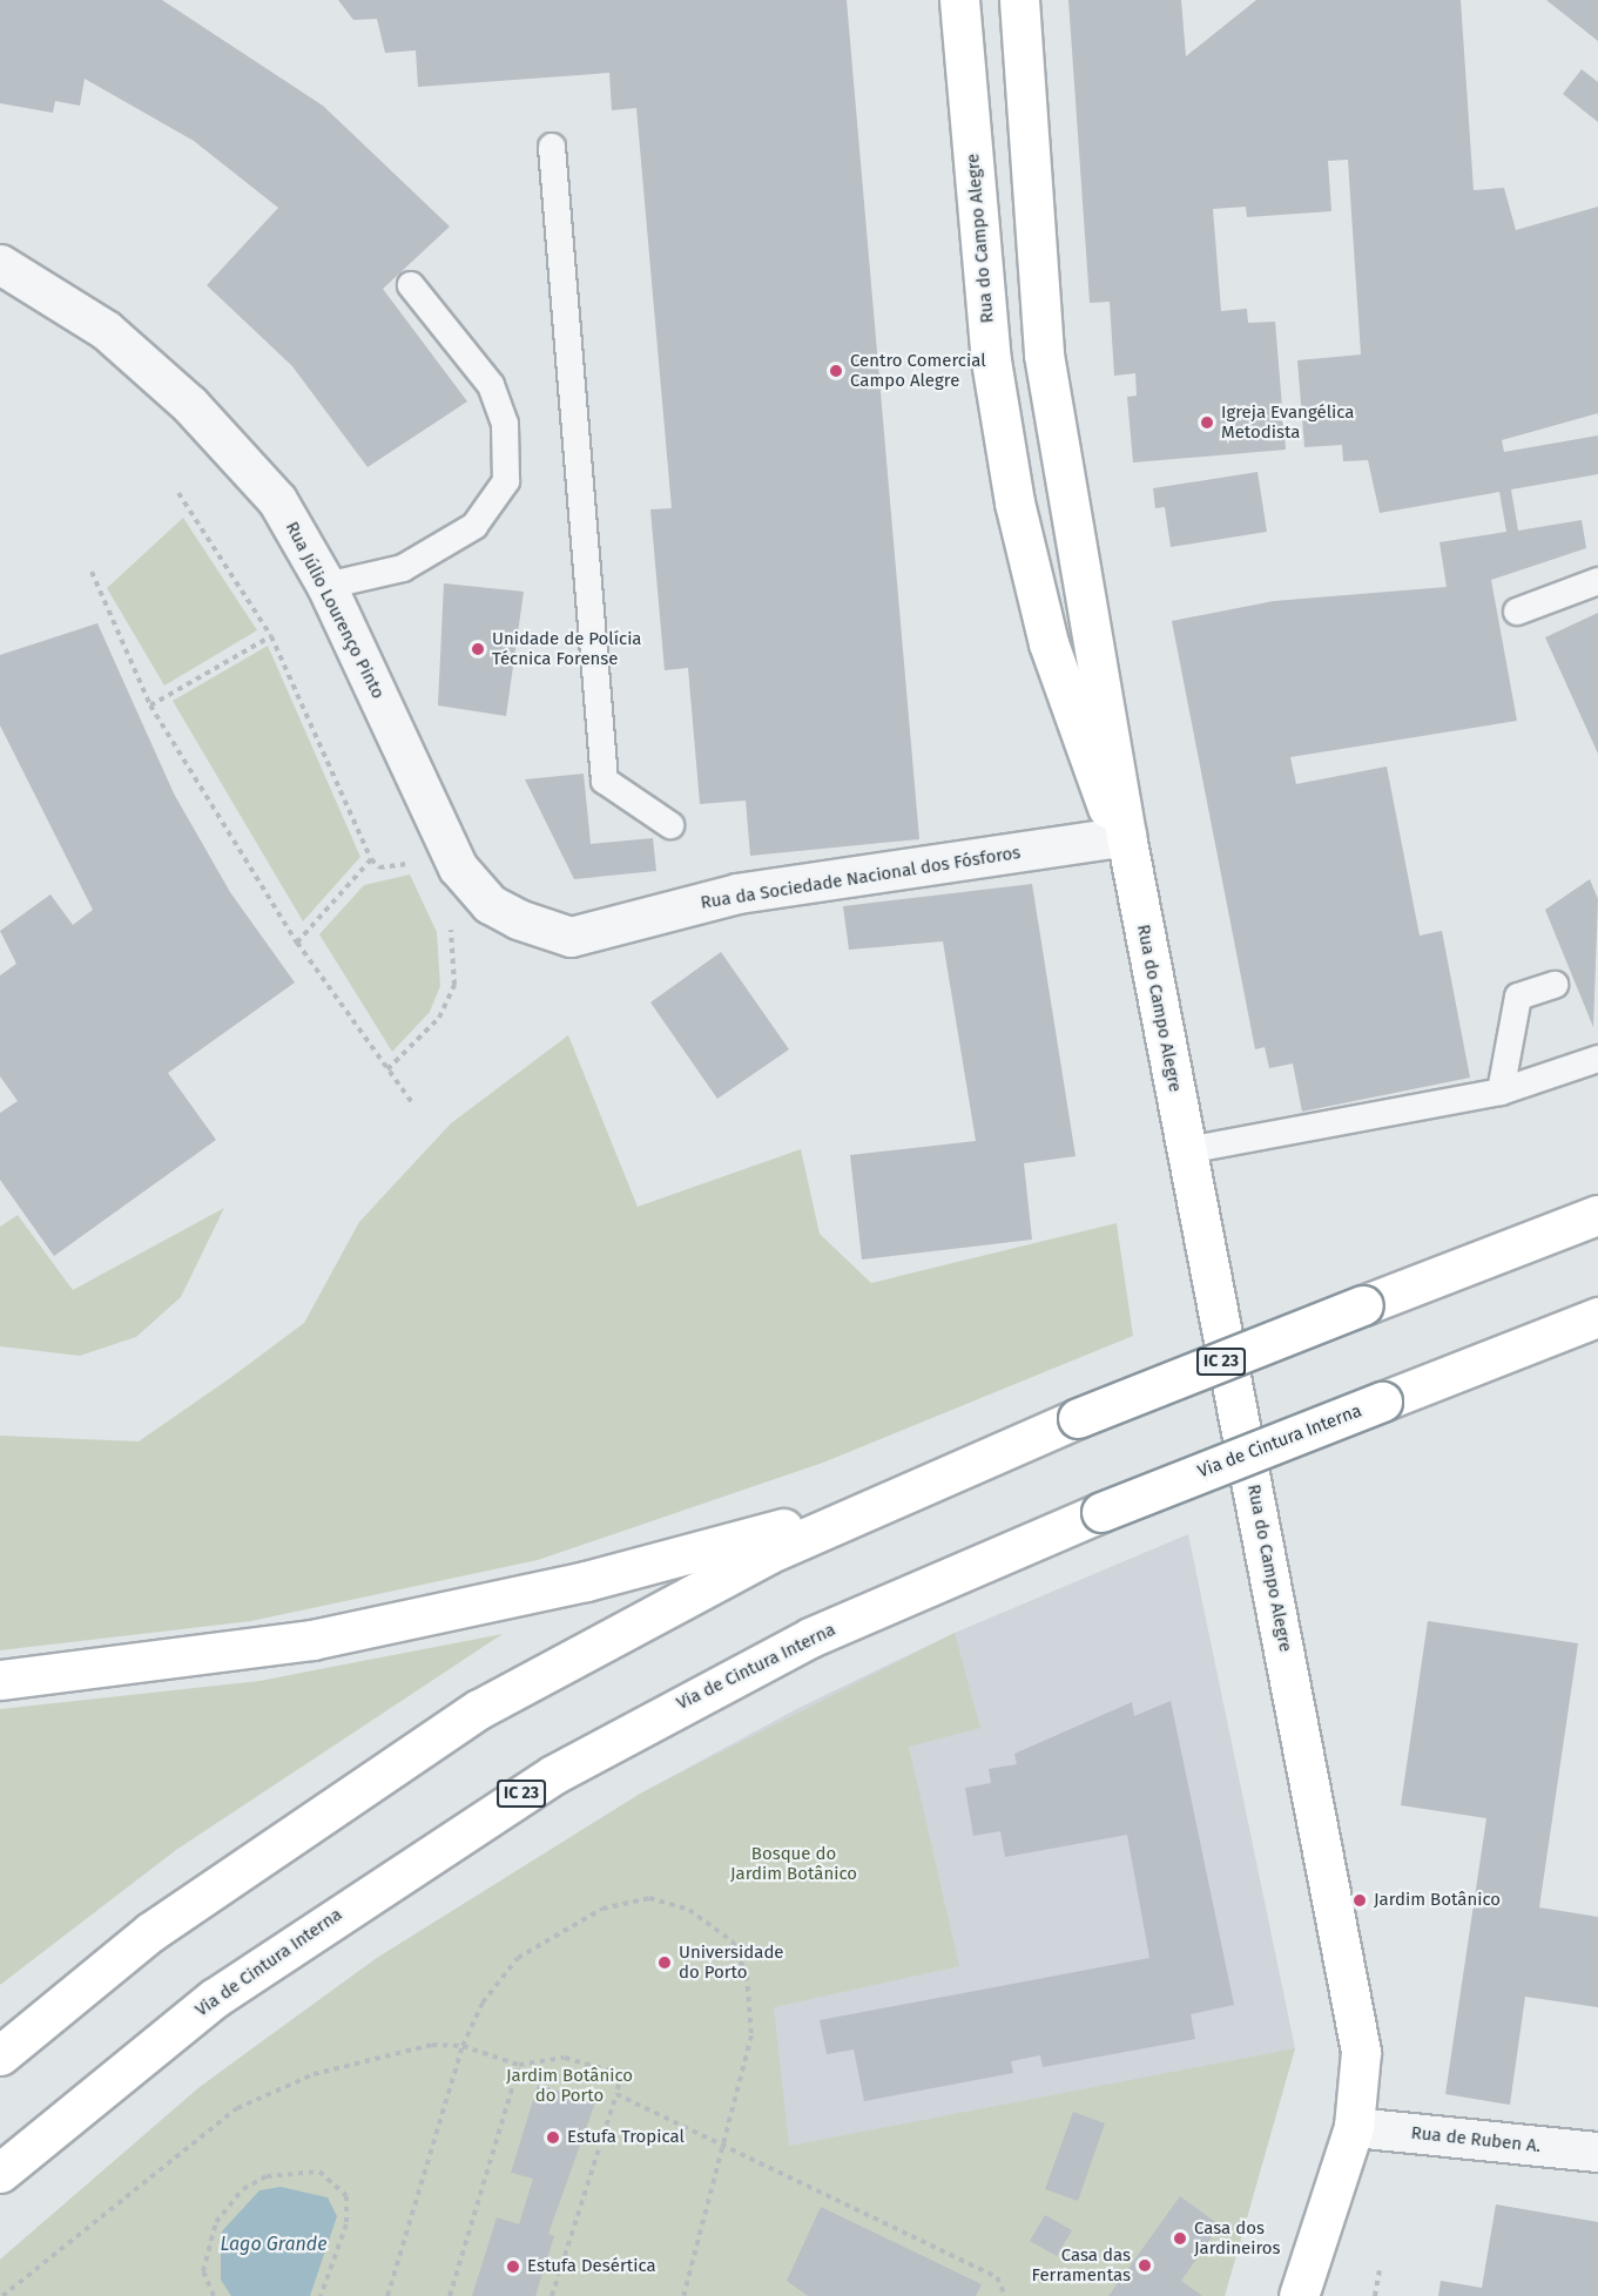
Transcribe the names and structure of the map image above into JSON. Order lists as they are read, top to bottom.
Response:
{
  "streets": {
    "main road": ["Rua do Campo Alegre", "IC 23", "Via de Cintura Interna"],
    "street": ["Rua Júlio Lourenço Pinto", "Rua da Sociedade Nacional dos Fósforos", "Rua de Ruben A."]
  },
  "crossings": [
    ["Rua do Campo Alegre", "Rua da Sociedade Nacional dos Fósforos"],
    ["Rua do Campo Alegre", "Rua de Ruben A."],
    ["Rua Júlio Lourenço Pinto", "Rua da Sociedade Nacional dos Fósforos"]
  ],
  "water": ["Lago Grande"],
  "parks": ["Bosque do Jardim Botânico", "Jardim Botânico do Porto"],
  "places": [
    "Centro Comercial Campo Alegre",
    "Igreja Evangélica Metodista",
    "Unidade de Polícia Técnica Forense",
    "Jardim Botânico",
    "Universidade do Porto",
    "Estufa Tropical",
    "Casa dos Jardineiros",
    "Casa das Ferramentas",
    "Estufa Desértica"
  ]
}
